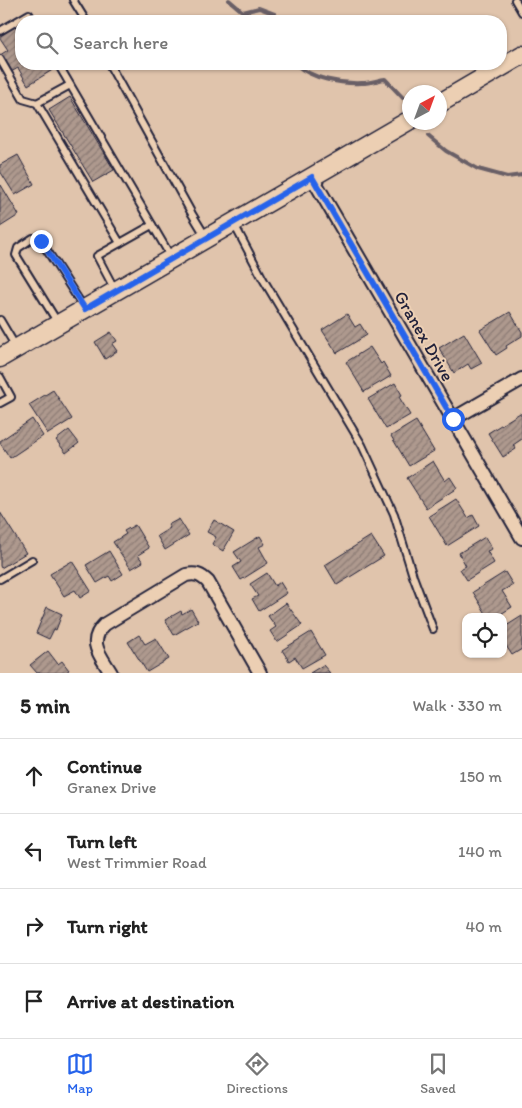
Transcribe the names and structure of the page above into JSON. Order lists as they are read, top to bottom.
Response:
{
  "streets": {
    "street": ["Granex Drive"]
  },
  "north": "top right",
  "page": {
    "search": "Search here",
    "heading": ["5 min", "Walk · 330 m"],
    "list": [
      ["Continue", "Granex Drive", "150 m"],
      ["Turn left", "West Trimmier Road", "140 m"],
      ["Turn right", "40 m"],
      "Arrive at destination"
    ],
    "nav": ["Map", "Directions", "Saved"]
  }
}
